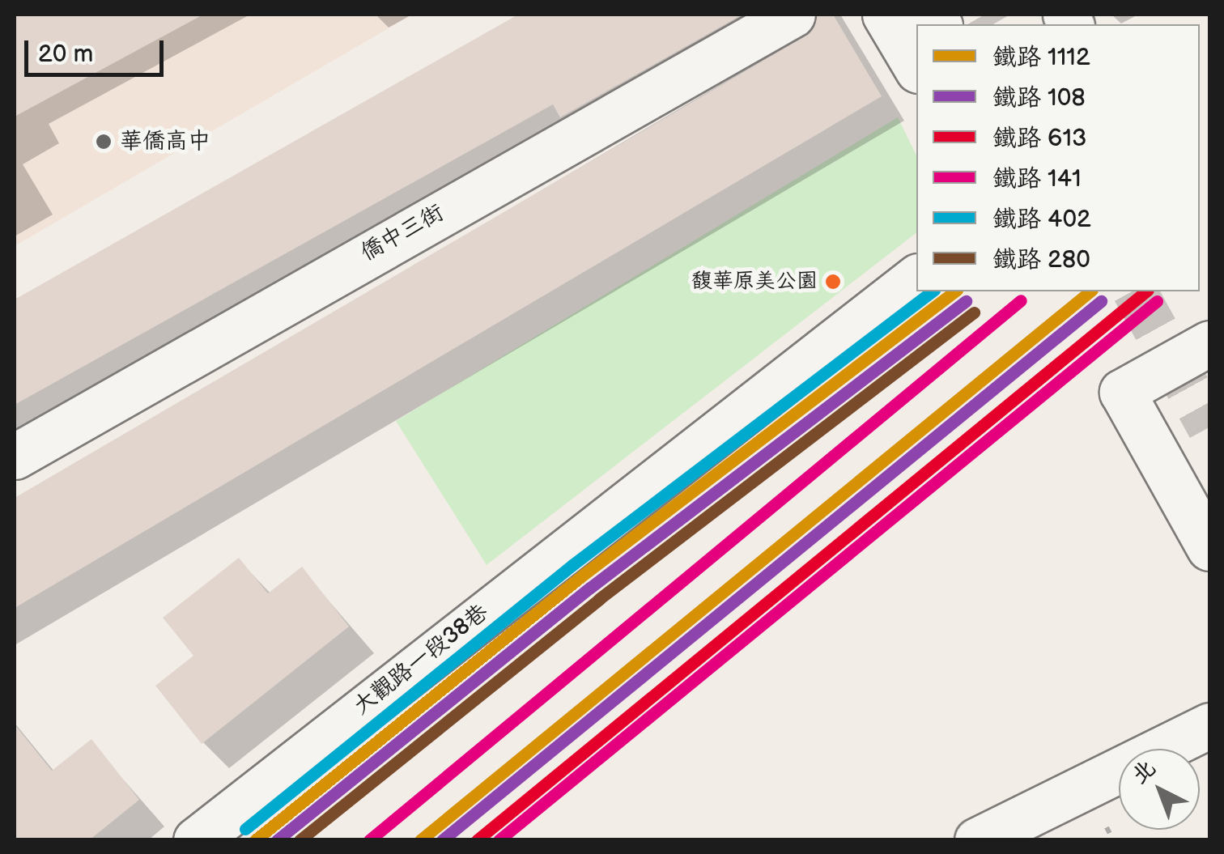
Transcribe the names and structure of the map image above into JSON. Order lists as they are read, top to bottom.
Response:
{
  "streets": {
    "street": ["僑中三街", "大觀路一段38巷"]
  },
  "places": ["華僑高中", "馥華原美公園"],
  "lines": [
    "rail line 1112",
    "rail line 613",
    "rail line 402",
    "rail line 141",
    "rail line 108",
    "rail line 280"
  ],
  "legend": [
    "鐵路 1112",
    "鐵路 108",
    "鐵路 613",
    "鐵路 141",
    "鐵路 402",
    "鐵路 280"
  ],
  "scale_bar": "20 m",
  "north": "top left"
}
